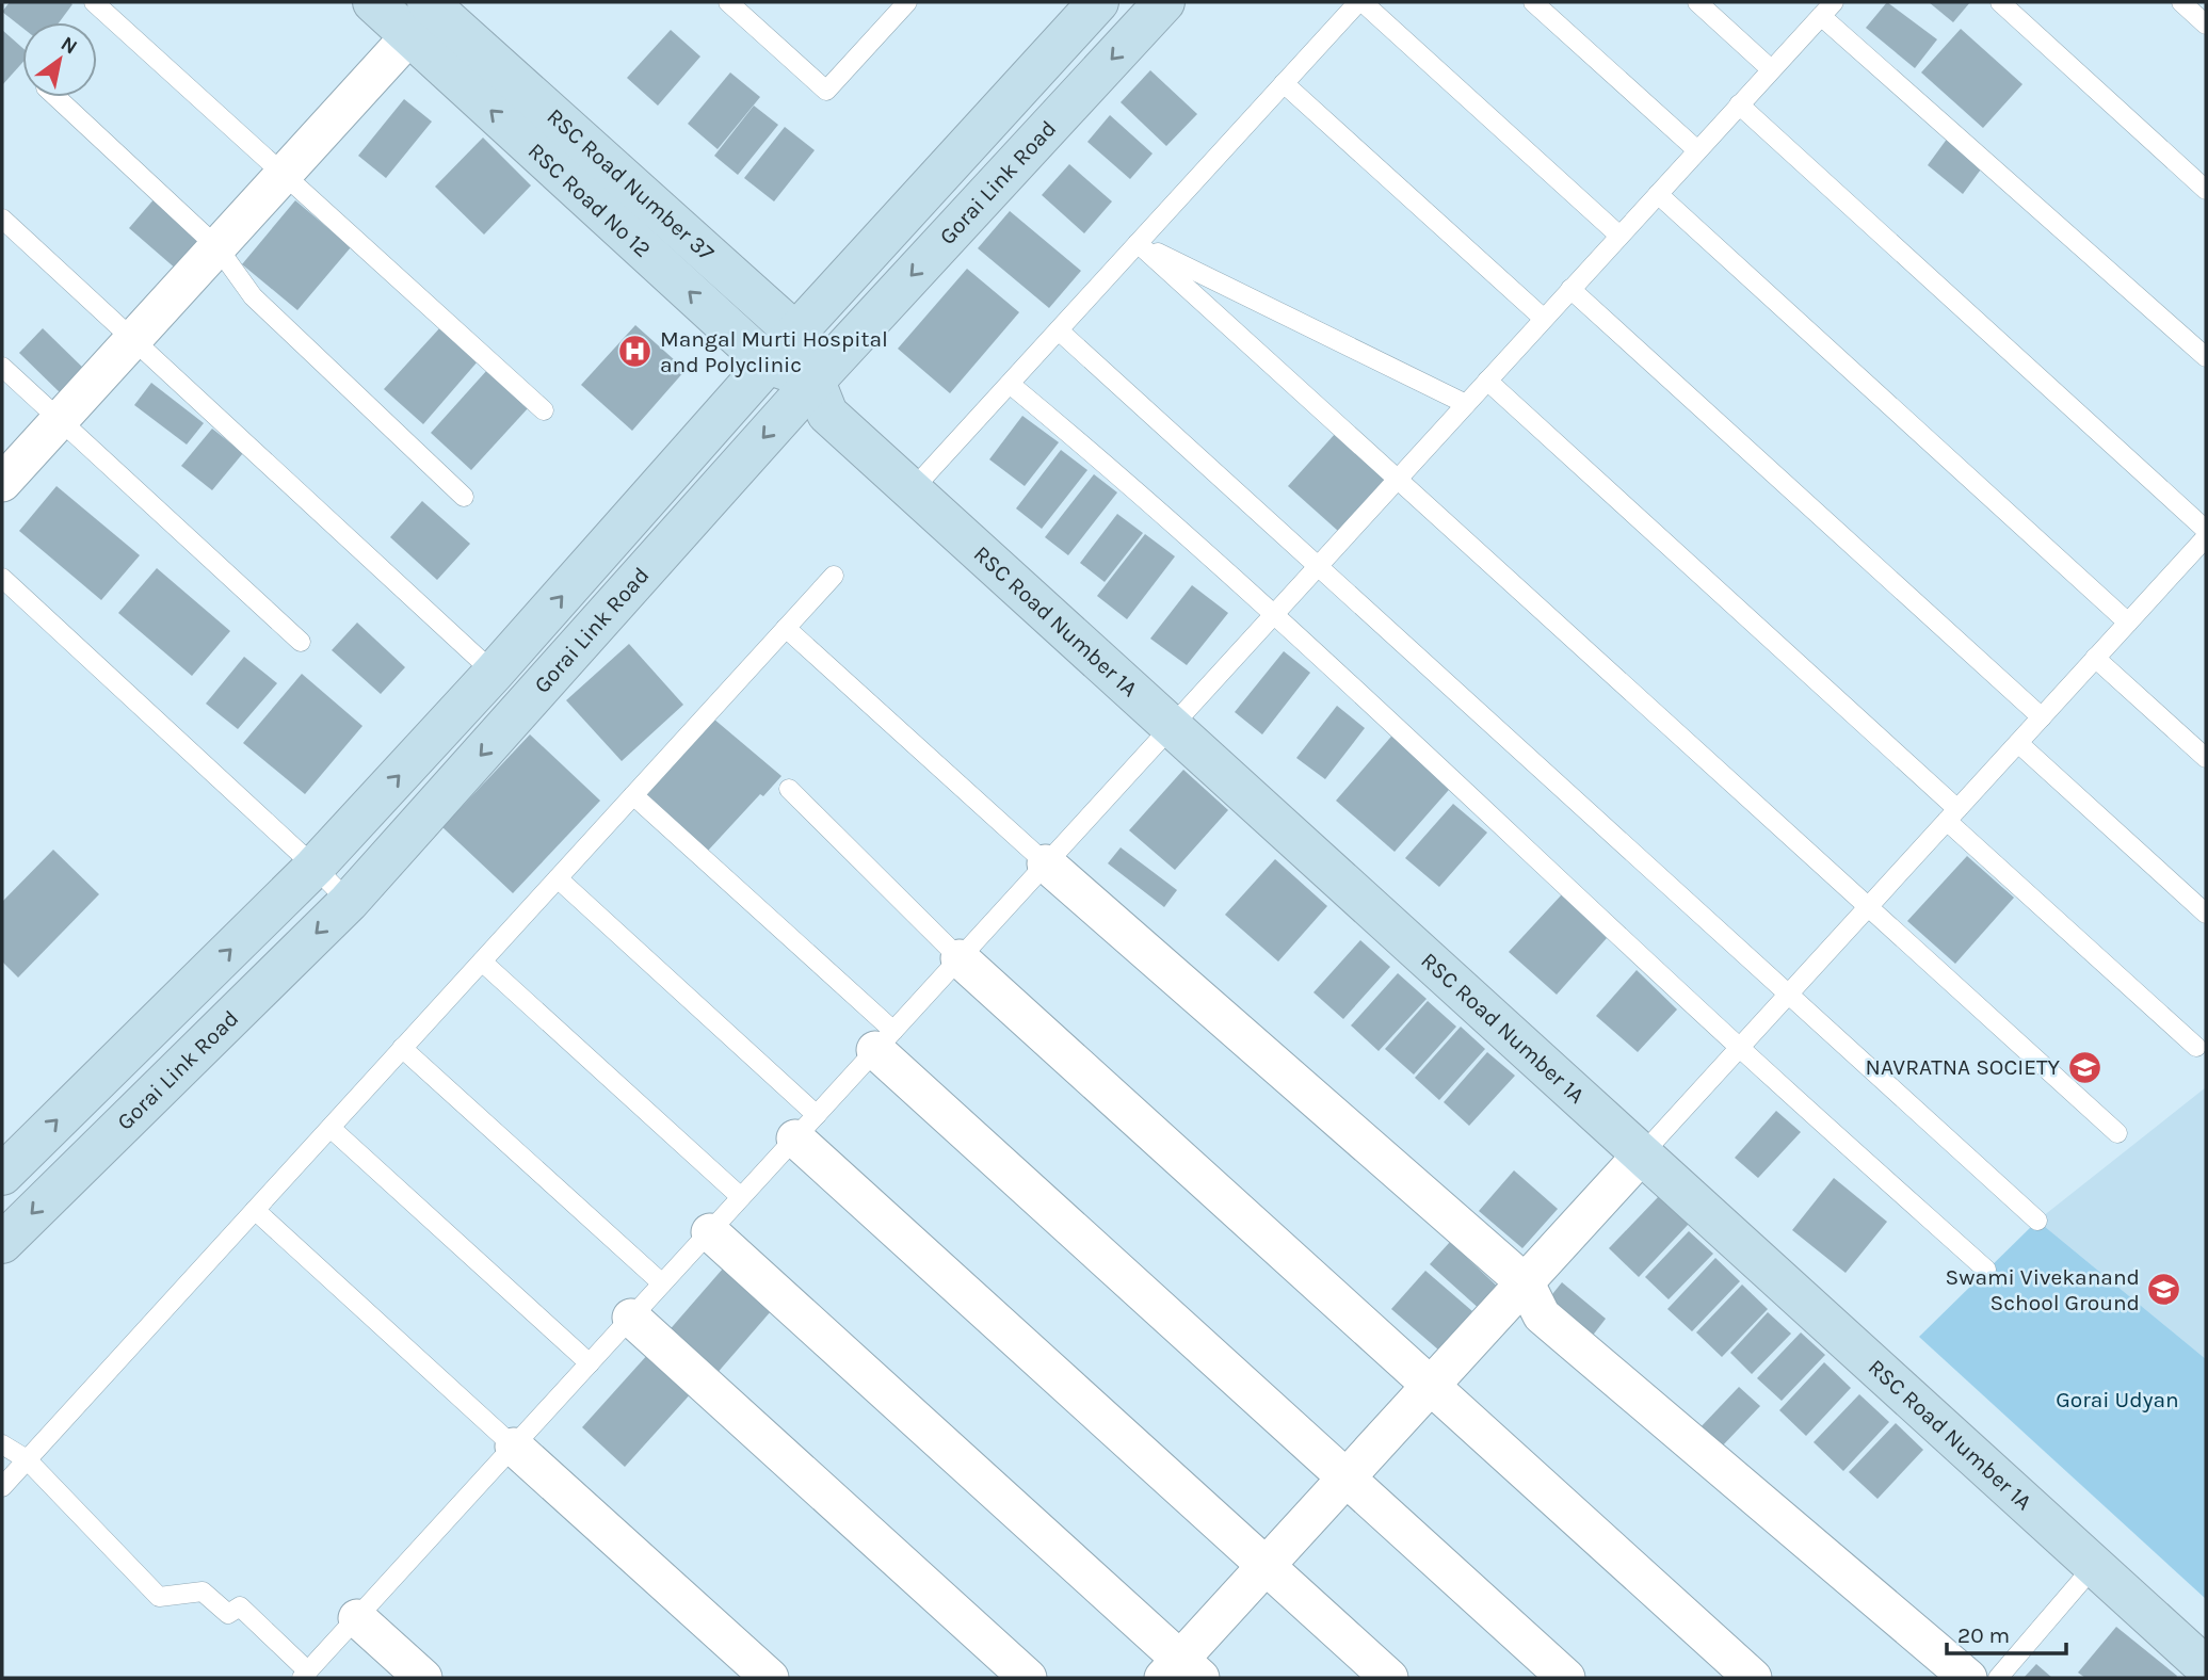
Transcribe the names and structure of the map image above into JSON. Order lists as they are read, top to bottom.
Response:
{
  "streets": {
    "main road": [
      "Gorai Link Road",
      "RSC Road Number 37",
      "RSC Road No 12",
      "RSC Road Number 1A"
    ]
  },
  "crossings": [
    ["Gorai Link Road", "RSC Road Number 37"],
    ["Gorai Link Road", "RSC Road No 12"],
    ["Gorai Link Road", "RSC Road Number 1A"],
    ["RSC Road Number 37", "RSC Road No 12"],
    ["RSC Road Number 37", "RSC Road Number 1A"],
    ["RSC Road No 12", "RSC Road Number 1A"]
  ],
  "one_way": ["RSC Road No 12"],
  "parks": ["Gorai Udyan"],
  "places": {
    "hospital": ["Mangal Murti Hospital and Polyclinic"],
    "school or university": ["NAVRATNA SOCIETY", "Swami Vivekanand School Ground"]
  },
  "scale_bar": "20 m",
  "north": "top right"
}
